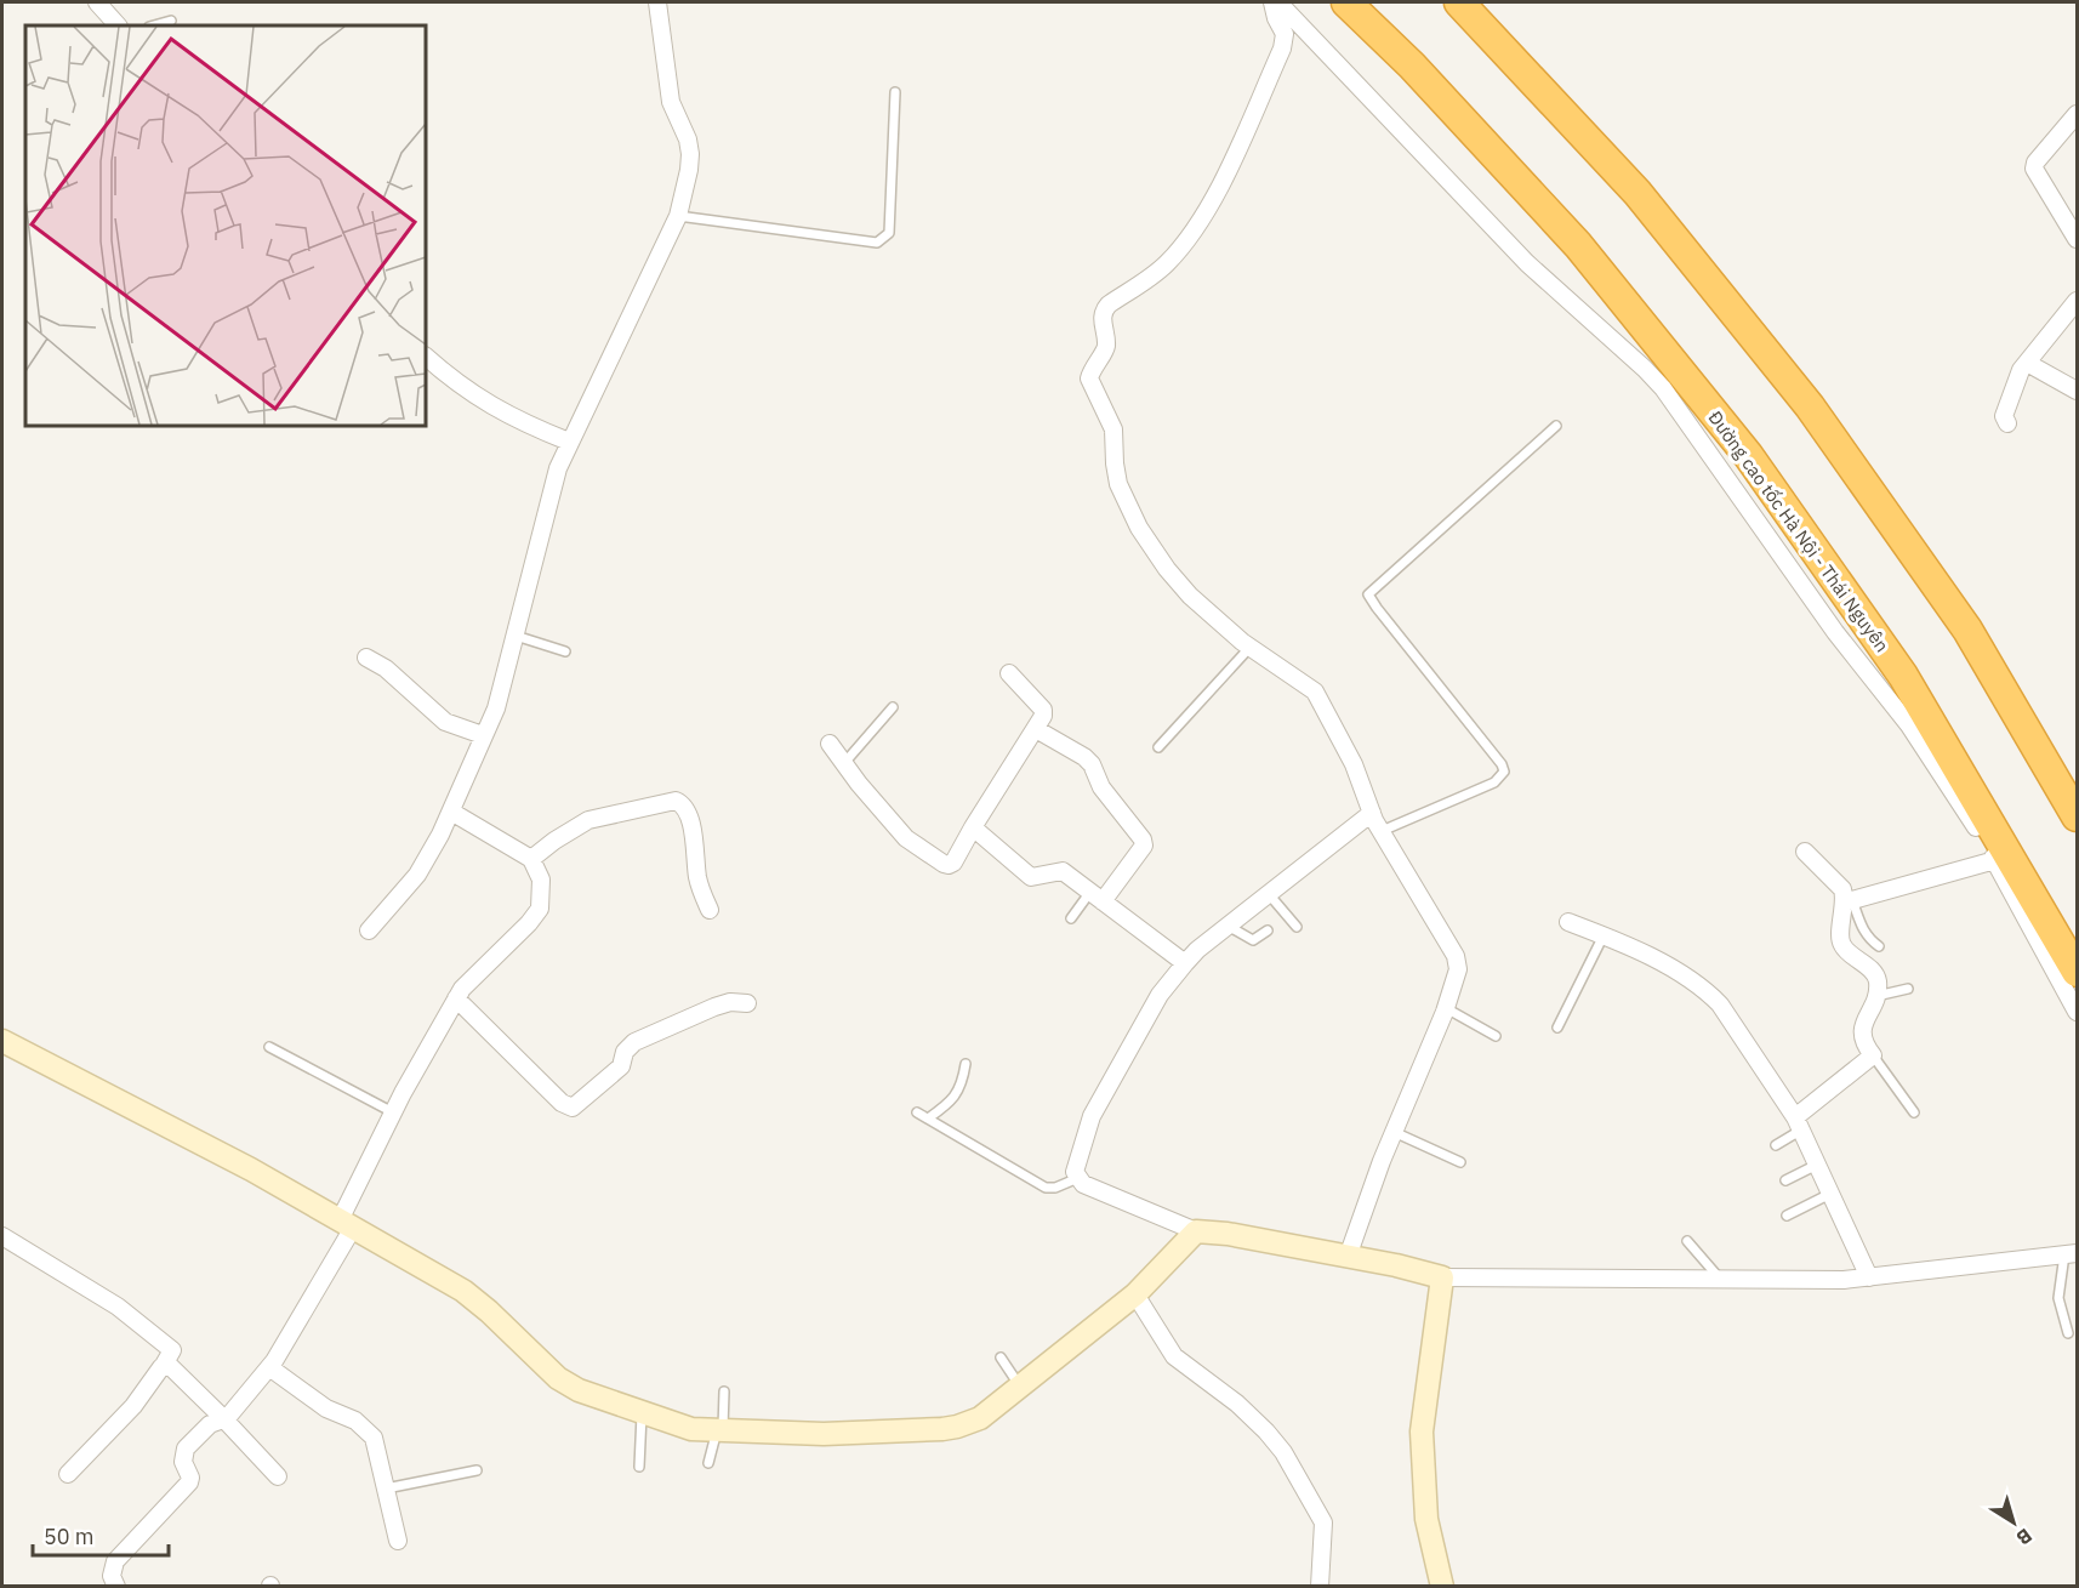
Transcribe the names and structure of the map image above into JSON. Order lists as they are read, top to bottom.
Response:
{
  "streets": {
    "highway": ["Đường cao tốc Hà Nội - Thái Nguyên"]
  },
  "scale_bar": "50 m",
  "north": "bottom right"
}
